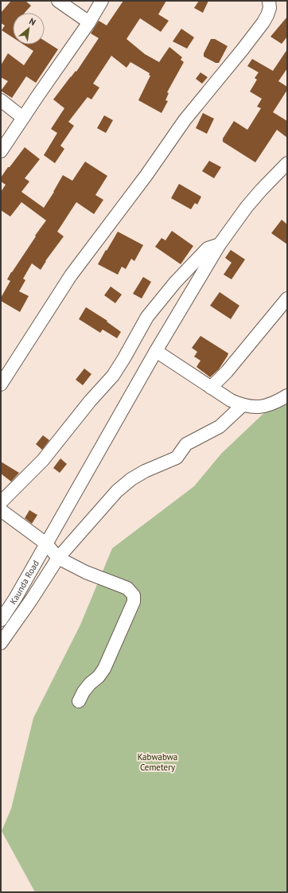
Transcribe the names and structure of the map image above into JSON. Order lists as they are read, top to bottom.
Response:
{
  "streets": {
    "street": ["Kaunda Road"]
  },
  "parks": ["Kabwabwa Cemetery"],
  "north": "top right"
}
